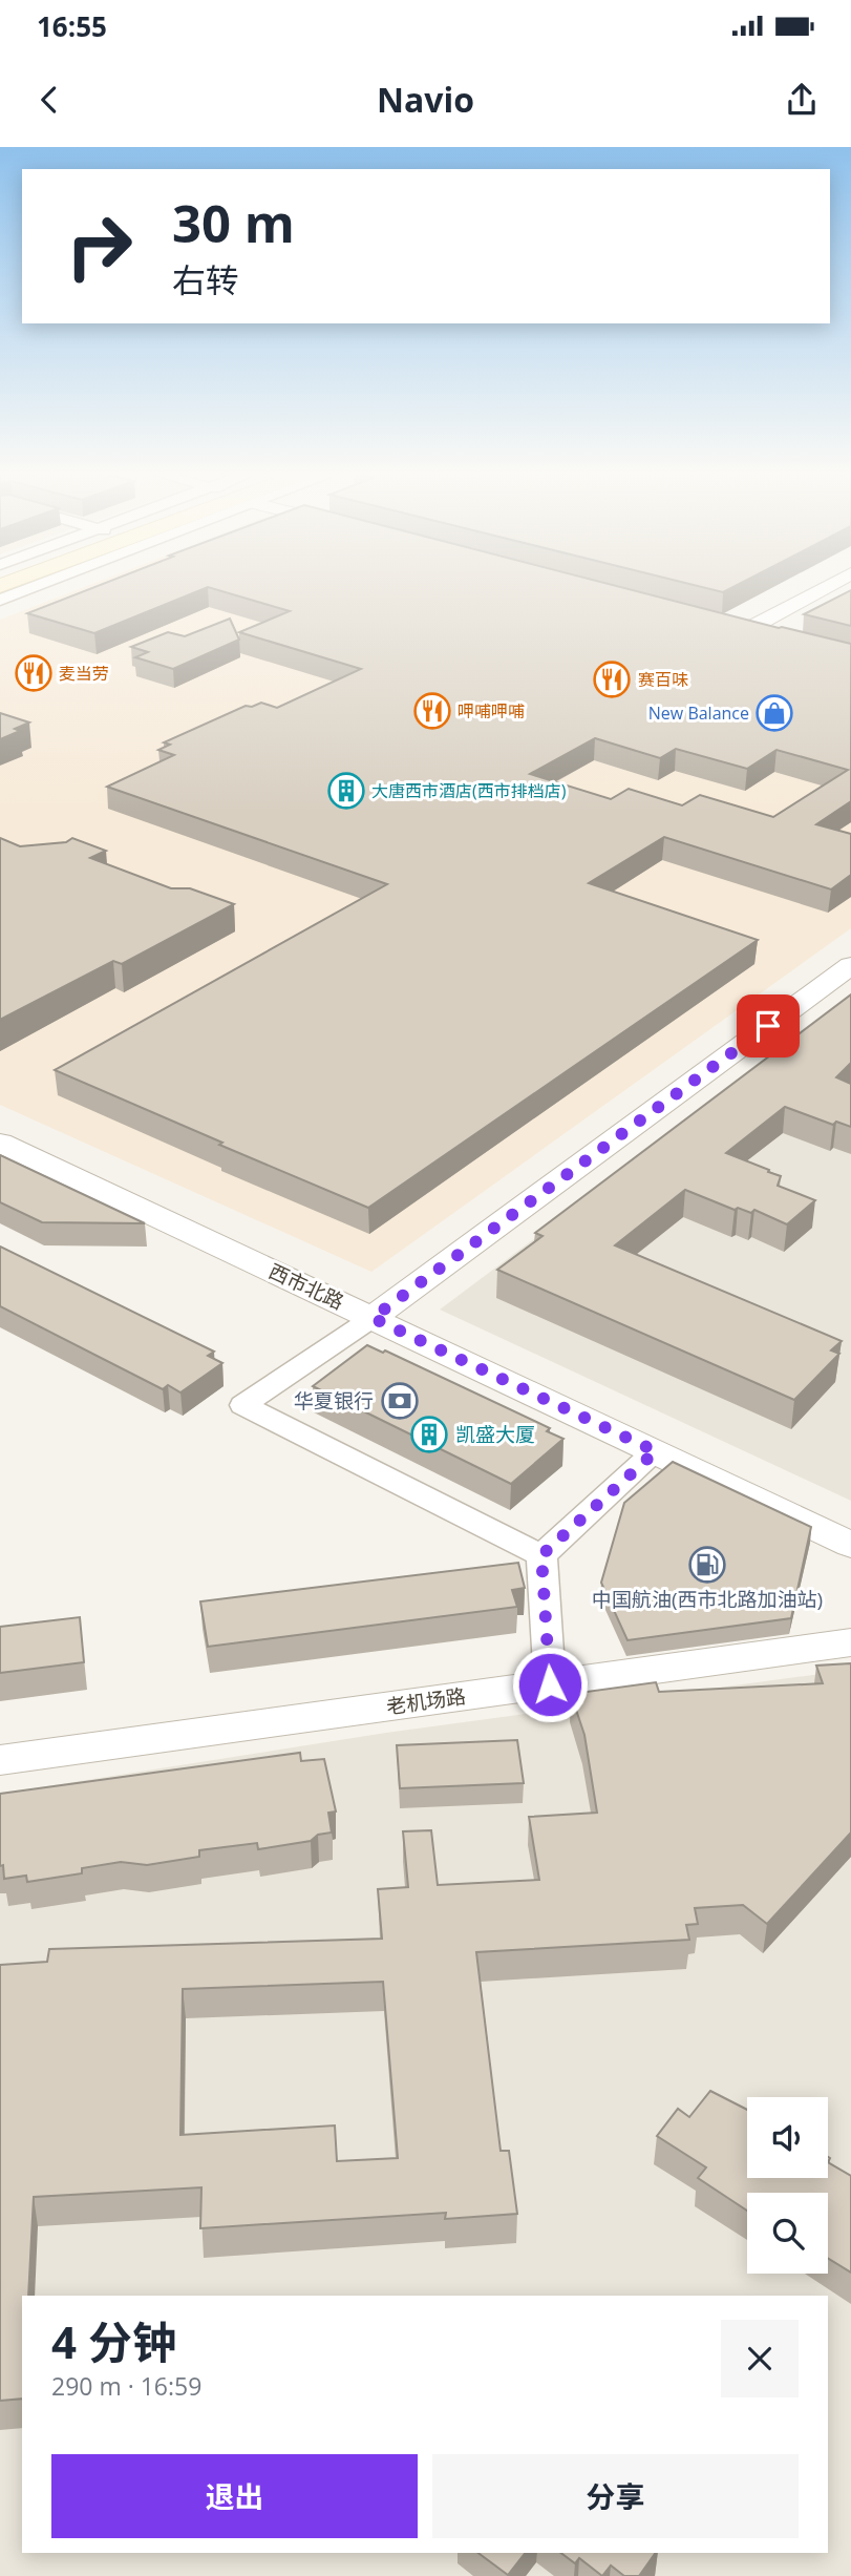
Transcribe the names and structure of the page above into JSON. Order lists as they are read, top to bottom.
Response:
{
  "streets": {
    "street": ["西市北路", "老机场路"]
  },
  "places": {
    "restaurant": ["麦当劳", "赛百味", "呷哺呷哺"],
    "shop": ["New Balance"],
    "building": ["大唐西市酒店(西市排档店)", "凯盛大厦"],
    "bank": ["华夏银行"],
    "fuel station": ["中国航油(西市北路加油站)"]
  },
  "page": {
    "status": "16:55",
    "header": "Navio",
    "turn": ["30 m", "右转"],
    "heading": ["4 分钟", "290 m · 16:59"],
    "buttons": ["退出", "分享"]
  }
}
